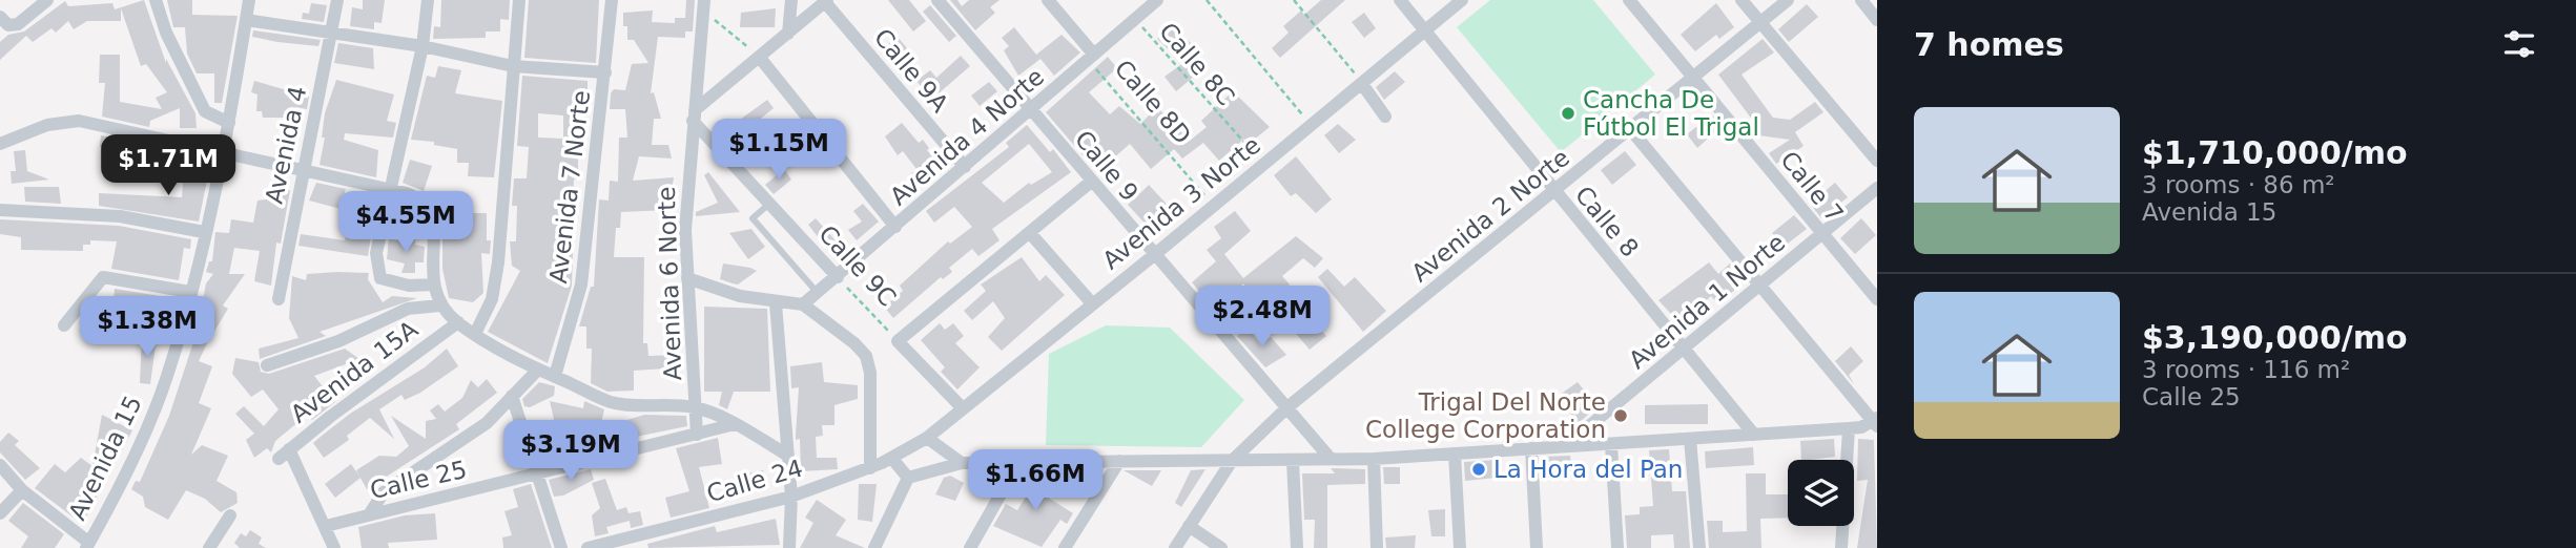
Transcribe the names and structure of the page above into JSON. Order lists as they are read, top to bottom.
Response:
{
  "streets": {
    "street": [
      "Calle 9A",
      "Calle 8D",
      "Avenida 4 Norte",
      "Avenida 4",
      "Calle 9",
      "Avenida 7 Norte",
      "Calle 7",
      "Avenida 3 Norte",
      "Avenida 2 Norte",
      "Calle 8",
      "Calle 9C",
      "Avenida 6 Norte",
      "Avenida 1 Norte",
      "Avenida 15A",
      "Avenida 15",
      "Calle 25",
      "Calle 24"
    ],
    "path": ["Calle 8C"]
  },
  "crossings": [
    ["Calle 8C", "Avenida 4 Norte"],
    ["Calle 8C", "Avenida 3 Norte"],
    ["Calle 9A", "Avenida 4 Norte"],
    ["Calle 8D", "Avenida 4 Norte"],
    ["Calle 8D", "Avenida 3 Norte"],
    ["Avenida 4 Norte", "Calle 9"],
    ["Avenida 4 Norte", "Calle 9C"],
    ["Calle 9", "Avenida 3 Norte"],
    ["Calle 9", "Avenida 2 Norte"],
    ["Calle 7", "Avenida 2 Norte"],
    ["Calle 7", "Avenida 1 Norte"],
    ["Avenida 3 Norte", "Calle 8"],
    ["Avenida 3 Norte", "Calle 9C"],
    ["Avenida 3 Norte", "Calle 24"],
    ["Avenida 2 Norte", "Calle 8"],
    ["Calle 8", "Avenida 1 Norte"],
    ["Calle 9C", "Avenida 6 Norte"],
    ["Avenida 6 Norte", "Calle 25"],
    ["Avenida 15A", "Calle 25"]
  ],
  "places": ["Cancha De Fútbol El Trigal", "Trigal Del Norte College Corporation", "La Hora del Pan"],
  "page": {
    "heading": "7 homes",
    "list": [
      {
        "name": "$1,710,000/mo",
        "note": "3 rooms · 86 m² · Avenida 15"
      },
      {
        "name": "$3,190,000/mo",
        "note": "3 rooms · 116 m² · Calle 25"
      }
    ],
    "price": [
      "$1.15M",
      "$1.71M",
      "$4.55M",
      "$2.48M",
      "$1.38M",
      "$3.19M",
      "$1.66M"
    ]
  }
}
